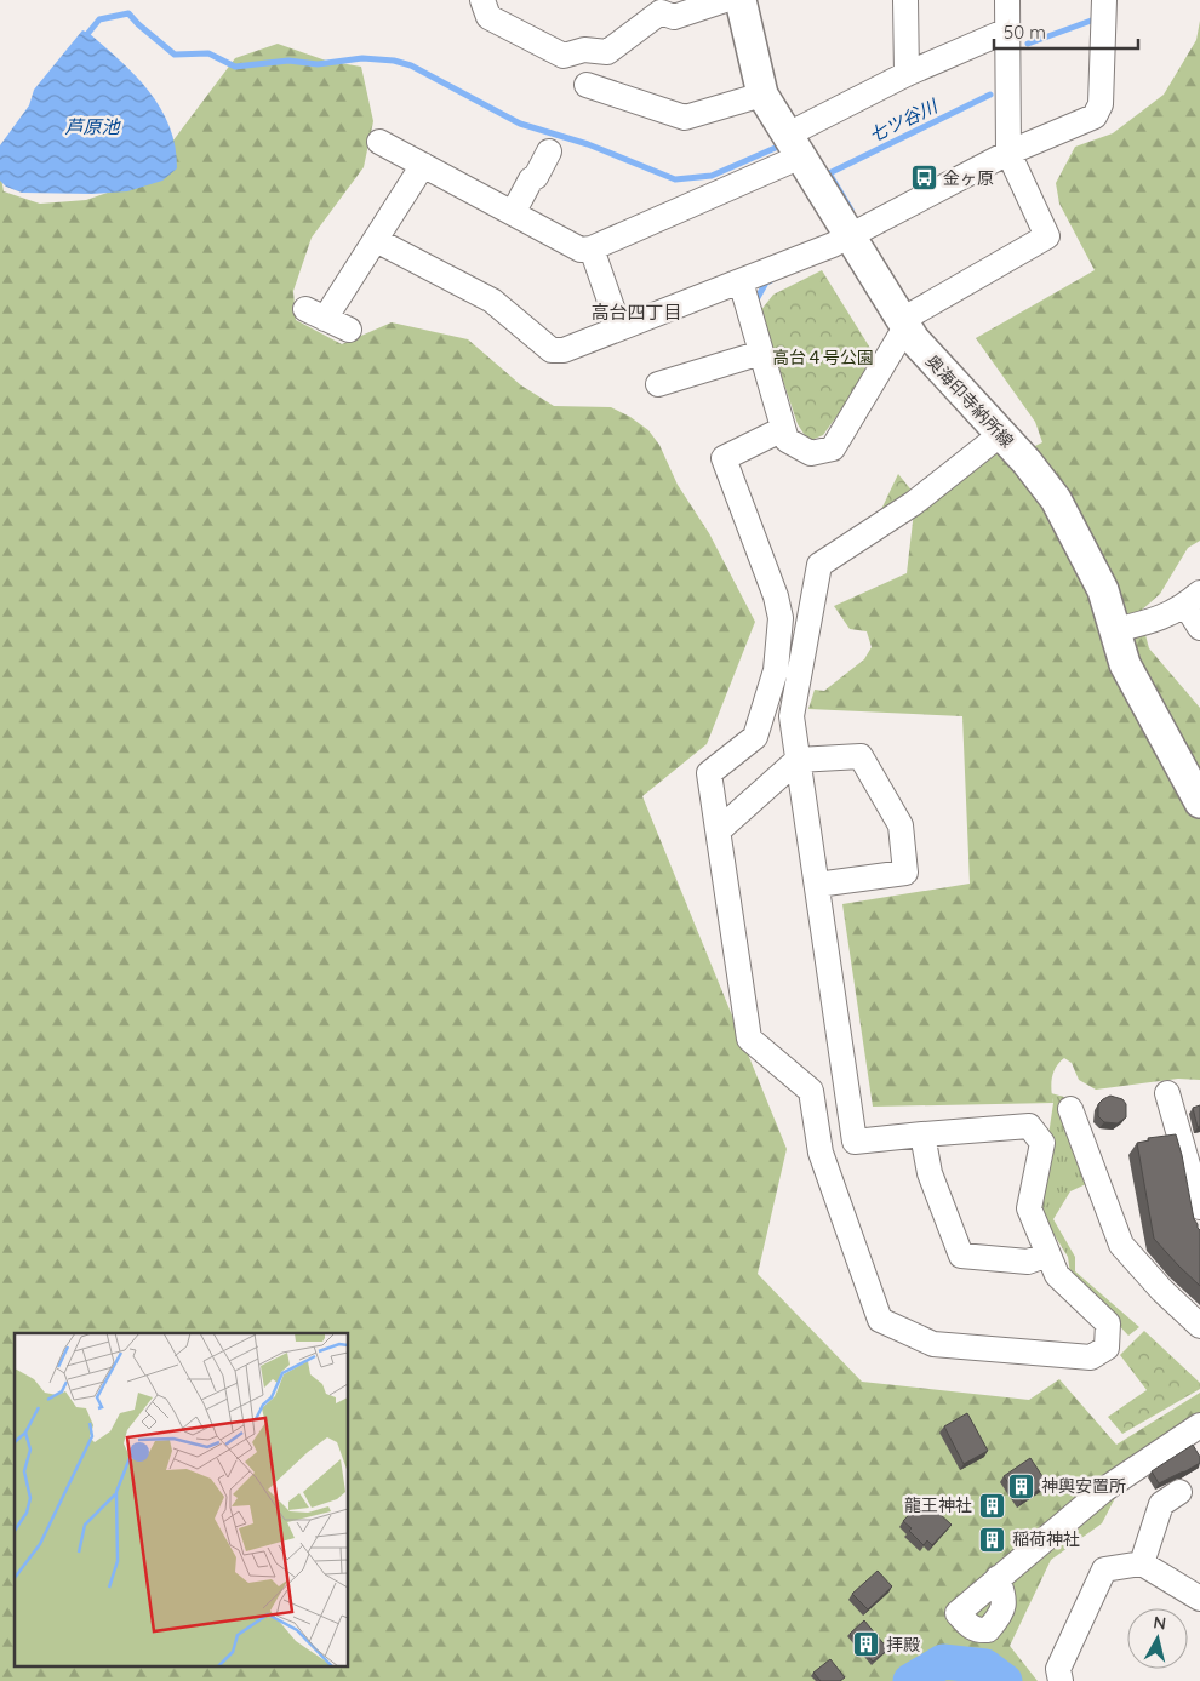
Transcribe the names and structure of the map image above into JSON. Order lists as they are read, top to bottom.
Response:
{
  "streets": {
    "main road": ["奥海印寺納所線"]
  },
  "districts": ["高台四丁目"],
  "water": ["七ツ谷川", "芦原池"],
  "parks": ["高台４号公園"],
  "places": {
    "bus stop": ["金ヶ原"],
    "building": [
      "神輿安置所",
      "龍王神社",
      "稲荷神社",
      "拝殿"
    ]
  },
  "scale_bar": "50 m",
  "north": "top"
}
